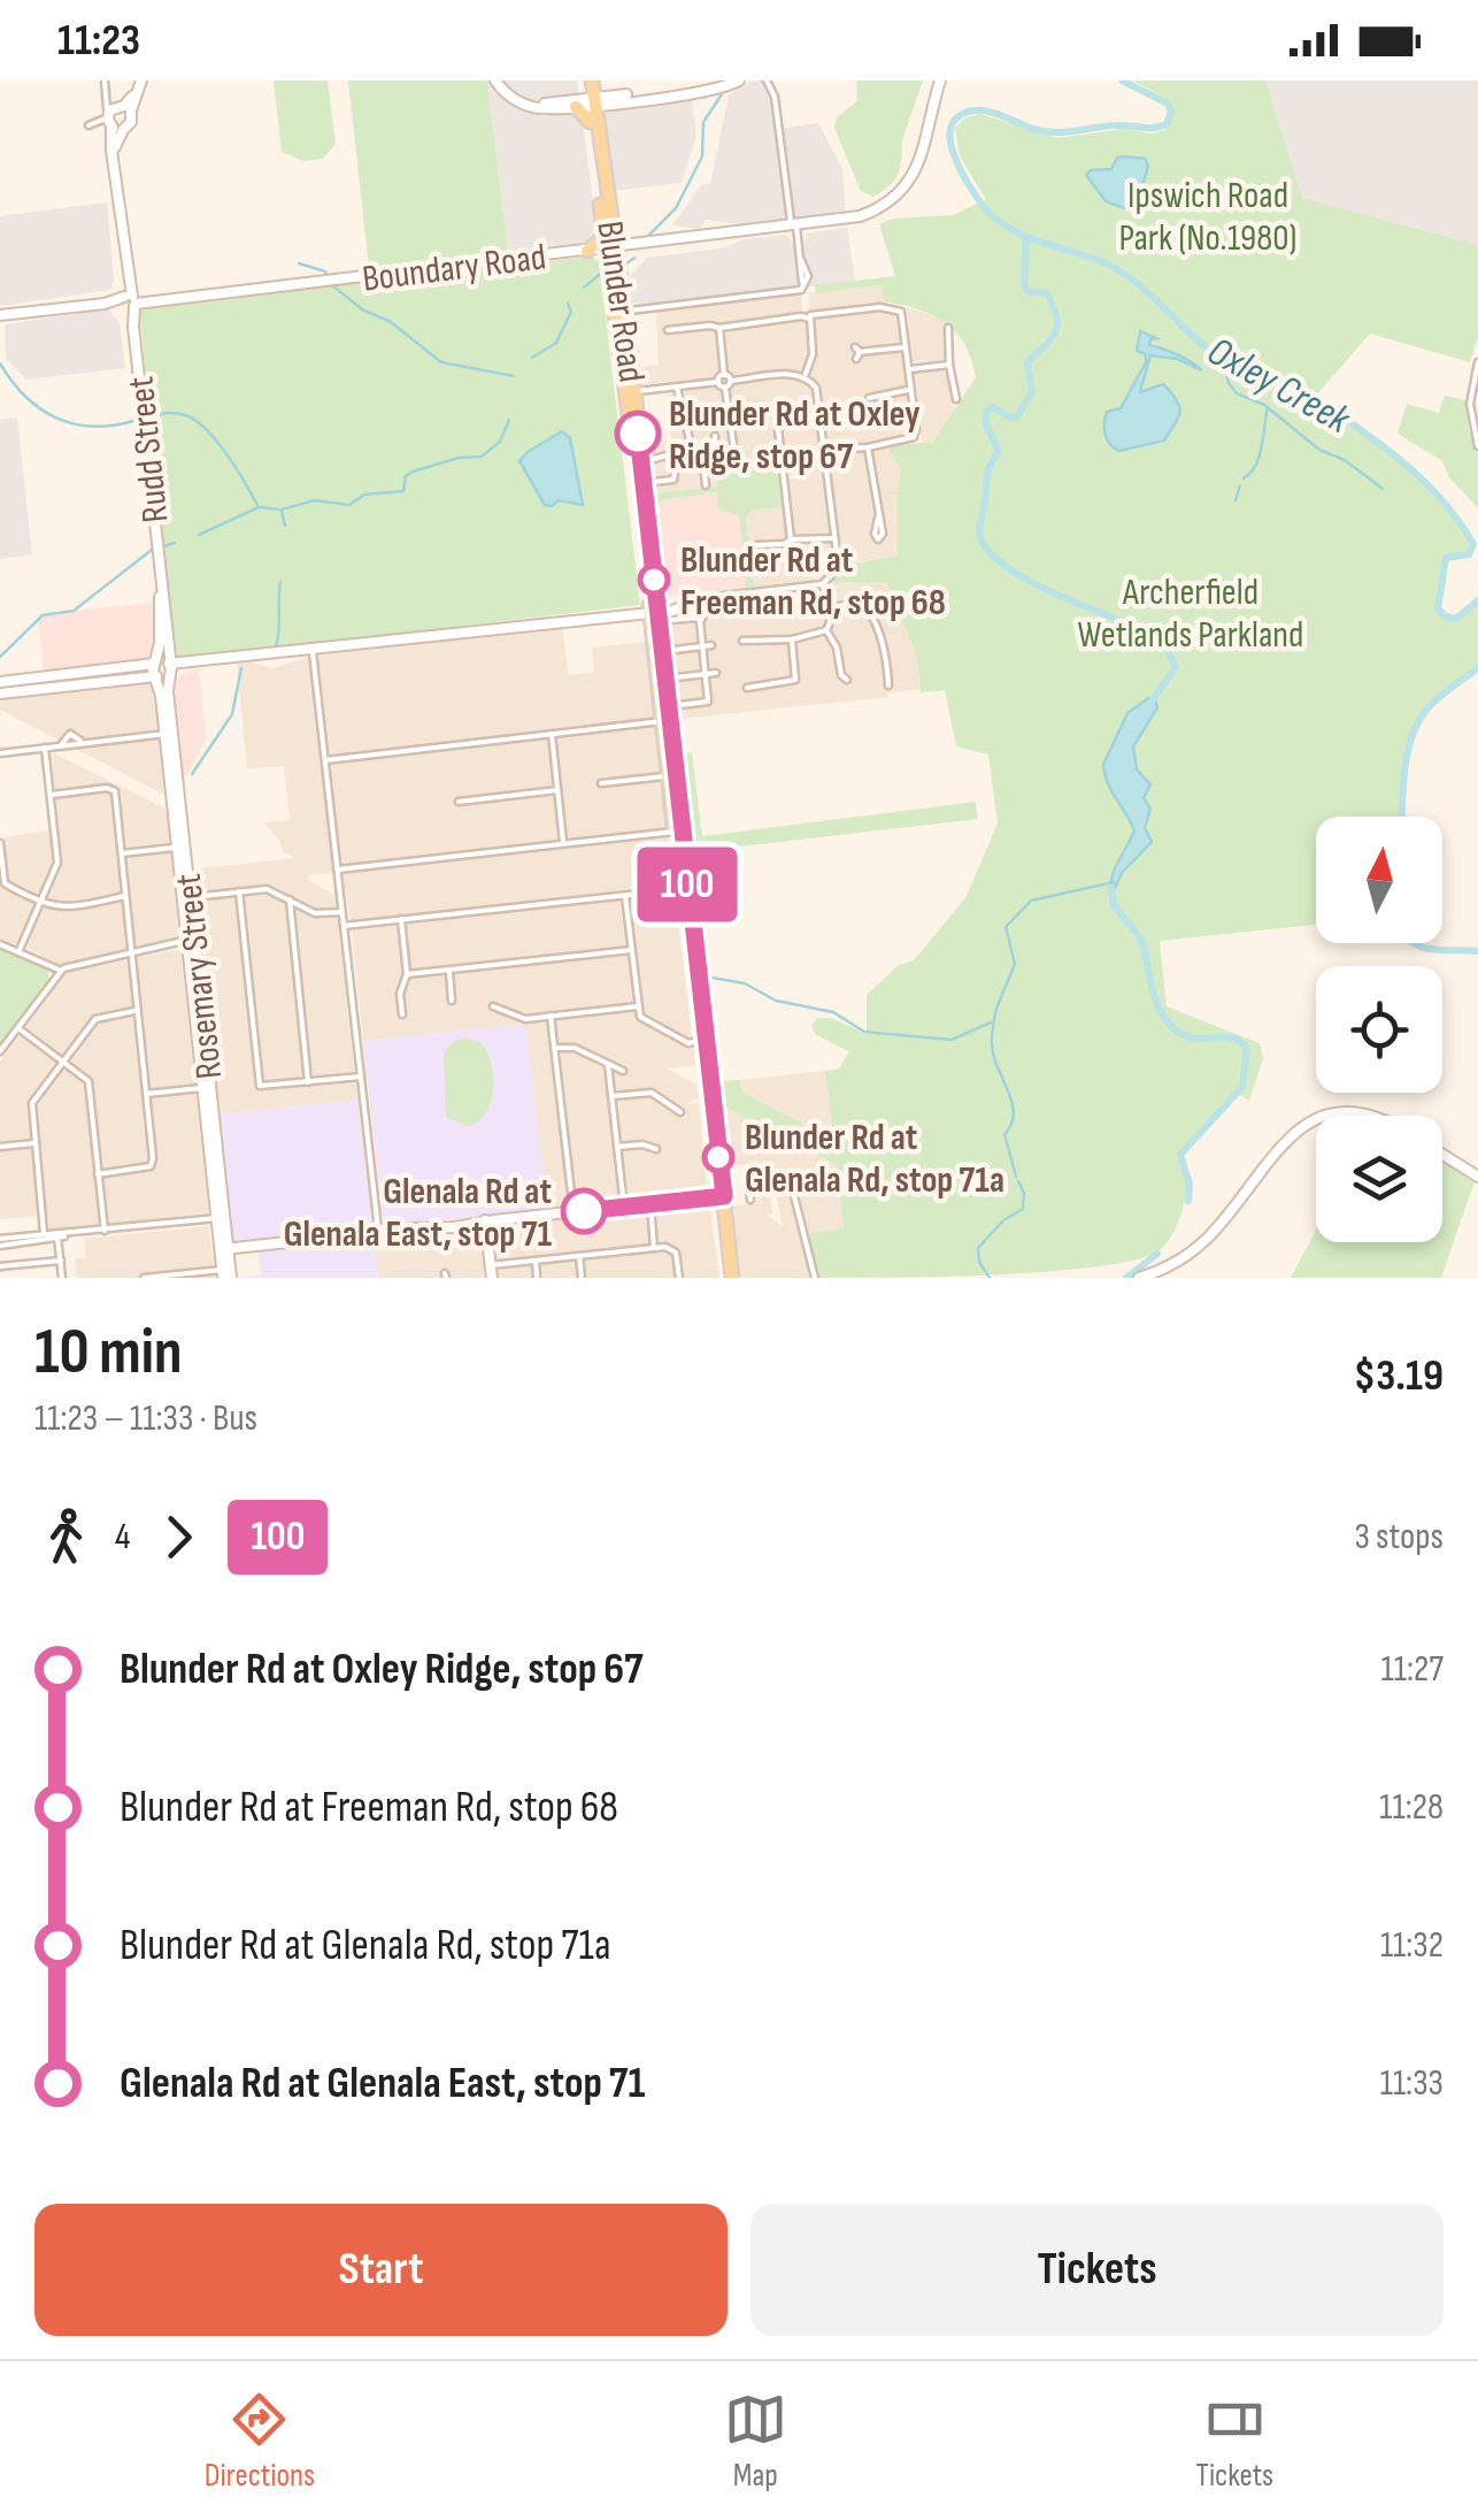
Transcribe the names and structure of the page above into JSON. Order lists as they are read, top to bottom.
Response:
{
  "streets": {
    "main road": [
      "Boundary Road",
      "Blunder Road",
      "Rudd Street",
      "Rosemary Street"
    ]
  },
  "crossings": [
    ["Boundary Road", "Rudd Street"],
    ["Rudd Street", "Rosemary Street"]
  ],
  "water": ["Oxley Creek"],
  "parks": ["Ipswich Road Park (No.1980)", "Archerfield Wetlands Parkland"],
  "places": [
    "Blunder Rd at Oxley Ridge, stop 67",
    "Blunder Rd at Freeman Rd, stop 68",
    "Blunder Rd at Glenala Rd, stop 71a",
    "Glenala Rd at Glenala East, stop 71"
  ],
  "lines": ["bus line 100"],
  "north": "top",
  "page": {
    "status": "11:23",
    "on_map": "100",
    "heading": ["10 min", "11:23 – 11:33 · Bus", "$3.19"],
    "legs": ["4", "100", "3 stops"],
    "list": [
      {
        "name": "Blunder Rd at Oxley Ridge, stop 67",
        "value": "11:27"
      },
      {
        "name": "Blunder Rd at Freeman Rd, stop 68",
        "value": "11:28"
      },
      {
        "name": "Blunder Rd at Glenala Rd, stop 71a",
        "value": "11:32"
      },
      {
        "name": "Glenala Rd at Glenala East, stop 71",
        "value": "11:33"
      }
    ],
    "buttons": ["Start", "Tickets"],
    "tabs": ["Directions", "Map", "Tickets"]
  }
}
